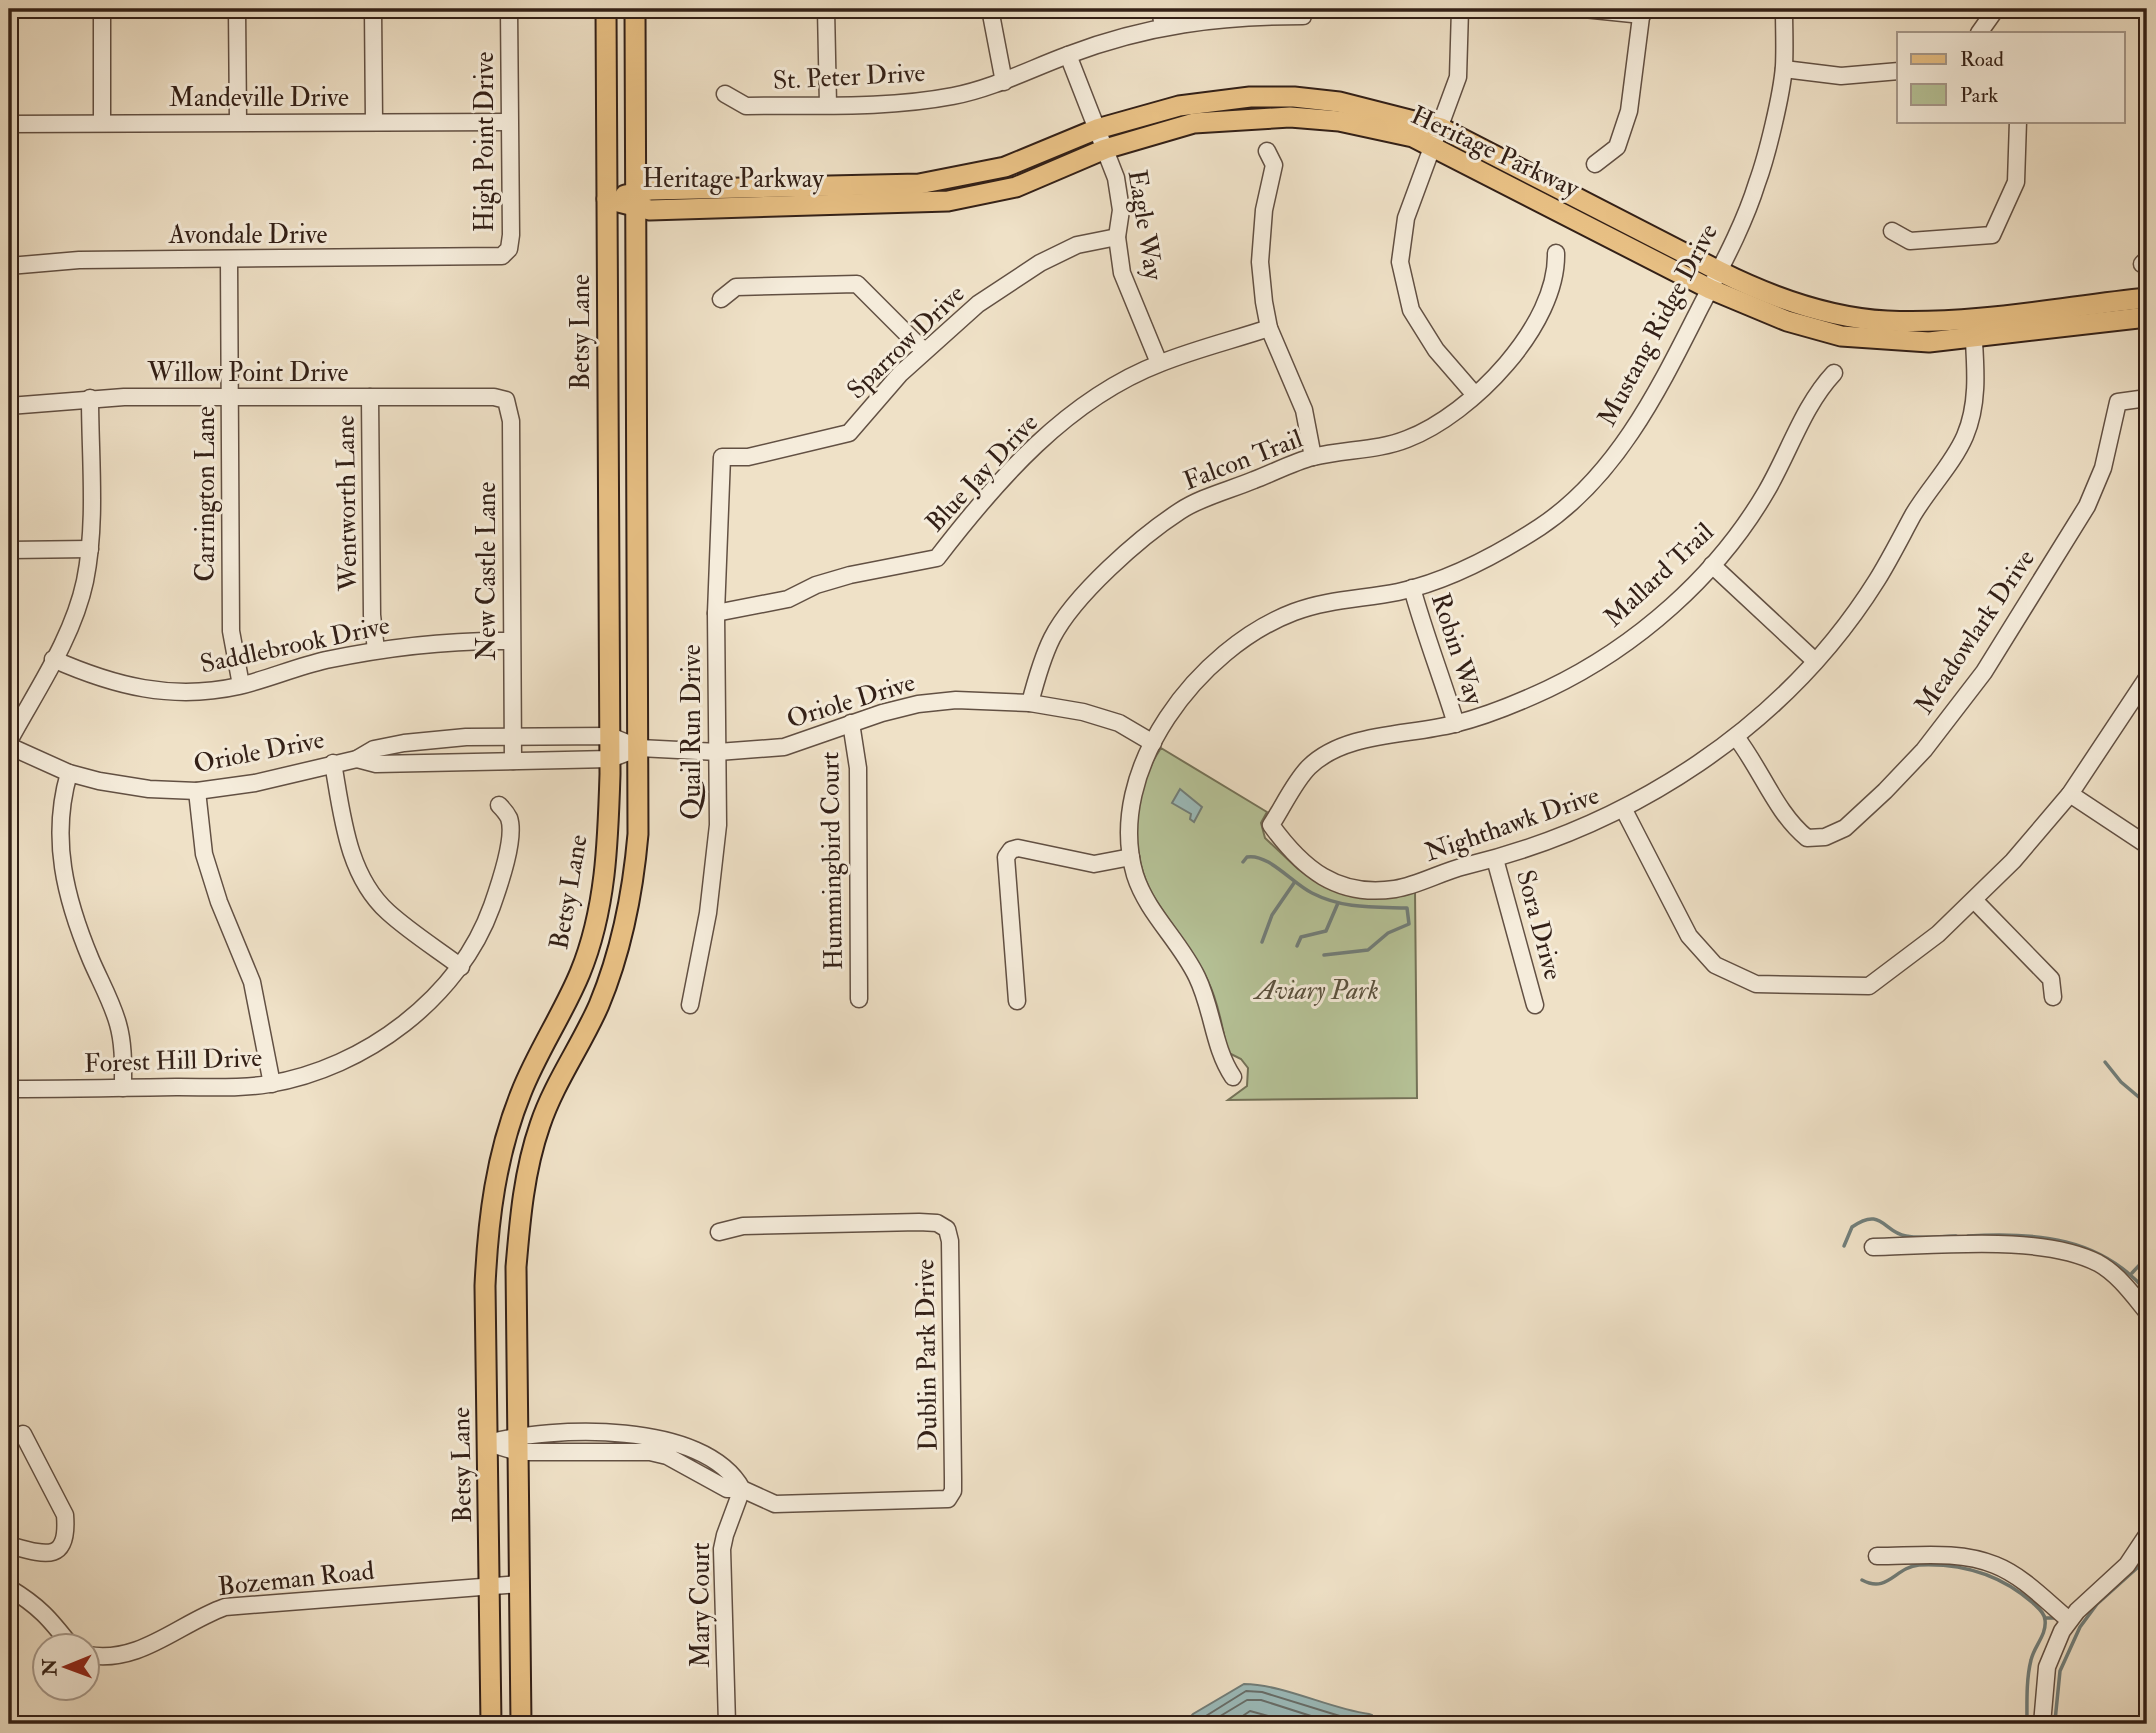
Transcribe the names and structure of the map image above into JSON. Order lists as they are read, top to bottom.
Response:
{
  "streets": {
    "main road": ["Heritage Parkway", "Betsy Lane"],
    "street": [
      "St. Peter Drive",
      "Mandeville Drive",
      "High Point Drive",
      "Eagle Way",
      "Avondale Drive",
      "Mustang Ridge Drive",
      "Sparrow Drive",
      "Willow Point Drive",
      "Falcon Trail",
      "Blue Jay Drive",
      "Carrington Lane",
      "Wentworth Lane",
      "New Castle Lane",
      "Mallard Trail",
      "Meadowlark Drive",
      "Saddlebrook Drive",
      "Robin Way",
      "Oriole Drive",
      "Quail Run Drive",
      "Nighthawk Drive",
      "Hummingbird Court",
      "Sora Drive",
      "Forest Hill Drive",
      "Dublin Park Drive",
      "Bozeman Road",
      "Mary Court"
    ]
  },
  "crossings": [
    ["St. Peter Drive", "Eagle Way"],
    ["Mandeville Drive", "High Point Drive"],
    ["High Point Drive", "Avondale Drive"],
    ["Heritage Parkway", "Eagle Way"],
    ["Heritage Parkway", "Mustang Ridge Drive"],
    ["Heritage Parkway", "Betsy Lane"],
    ["Heritage Parkway", "Nighthawk Drive"],
    ["Eagle Way", "Sparrow Drive"],
    ["Eagle Way", "Blue Jay Drive"],
    ["Avondale Drive", "Carrington Lane"],
    ["Mustang Ridge Drive", "Robin Way"],
    ["Mustang Ridge Drive", "Oriole Drive"],
    ["Betsy Lane", "Oriole Drive"],
    ["Betsy Lane", "Dublin Park Drive"],
    ["Betsy Lane", "Bozeman Road"],
    ["Sparrow Drive", "Quail Run Drive"],
    ["Willow Point Drive", "Carrington Lane"],
    ["Willow Point Drive", "Wentworth Lane"],
    ["Willow Point Drive", "New Castle Lane"],
    ["Falcon Trail", "Oriole Drive"],
    ["Blue Jay Drive", "Quail Run Drive"],
    ["Carrington Lane", "Saddlebrook Drive"],
    ["Wentworth Lane", "Saddlebrook Drive"],
    ["New Castle Lane", "Saddlebrook Drive"],
    ["New Castle Lane", "Oriole Drive"],
    ["Mallard Trail", "Robin Way"],
    ["Mallard Trail", "Nighthawk Drive"],
    ["Meadowlark Drive", "Nighthawk Drive"],
    ["Oriole Drive", "Quail Run Drive"],
    ["Oriole Drive", "Hummingbird Court"],
    ["Nighthawk Drive", "Sora Drive"],
    ["Dublin Park Drive", "Mary Court"]
  ],
  "parks": ["Aviary Park"],
  "legend": ["Road", "Park"],
  "north": "left"
}
